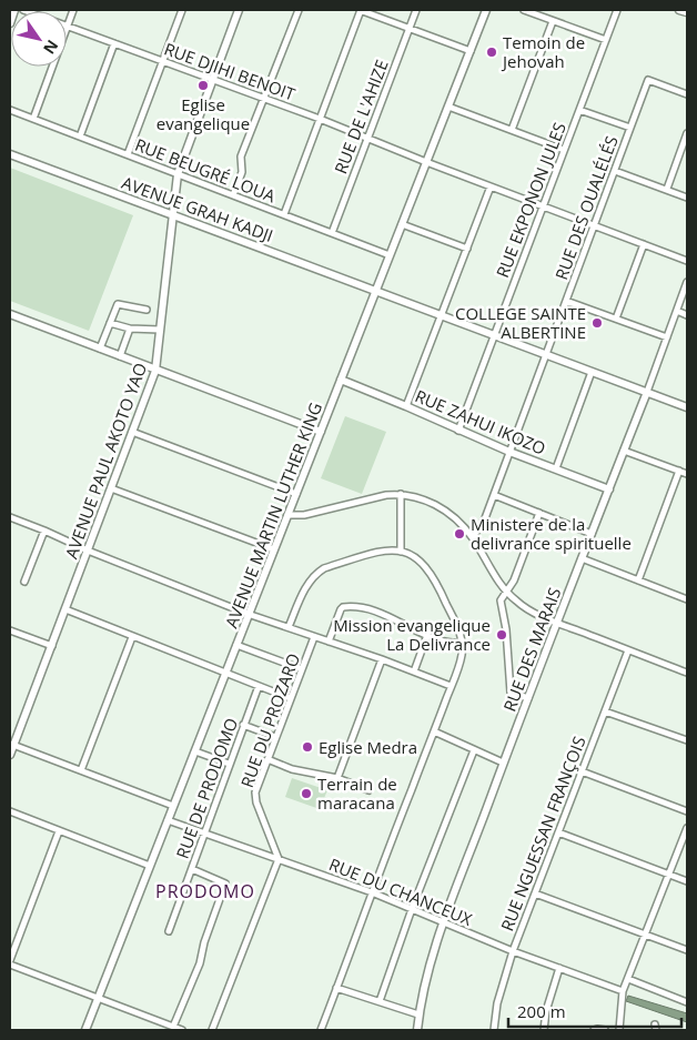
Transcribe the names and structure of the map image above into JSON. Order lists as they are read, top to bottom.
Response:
{
  "streets": {
    "street": [
      "RUE DJIHI BENOIT",
      "RUE DE L'AHIZE",
      "RUE BEUGRÉ LOUA",
      "RUE EKPONON JULES",
      "RUE DES OUALÉLÉS",
      "AVENUE GRAH KADJI",
      "RUE ZAHUI IKOZO",
      "AVENUE PAUL AKOTO YAO",
      "AVENUE MARTIN LUTHER KING",
      "RUE DES MARAIS",
      "RUE DU PROZARO",
      "RUE DE PRODOMO",
      "RUE NGUESSAN FRANÇOIS",
      "RUE DU CHANCEUX"
    ]
  },
  "crossings": [
    ["RUE DJIHI BENOIT", "RUE DE L'AHIZE"],
    ["RUE DJIHI BENOIT", "RUE EKPONON JULES"],
    ["RUE DJIHI BENOIT", "RUE DES OUALÉLÉS"],
    ["RUE DJIHI BENOIT", "AVENUE PAUL AKOTO YAO"],
    ["RUE DJIHI BENOIT", "AVENUE MARTIN LUTHER KING"],
    ["RUE DE L'AHIZE", "RUE BEUGRÉ LOUA"],
    ["RUE BEUGRÉ LOUA", "AVENUE PAUL AKOTO YAO"],
    ["RUE BEUGRÉ LOUA", "AVENUE MARTIN LUTHER KING"],
    ["RUE EKPONON JULES", "AVENUE GRAH KADJI"],
    ["RUE EKPONON JULES", "RUE ZAHUI IKOZO"],
    ["RUE DES OUALÉLÉS", "AVENUE GRAH KADJI"],
    ["RUE DES OUALÉLÉS", "RUE ZAHUI IKOZO"],
    ["AVENUE GRAH KADJI", "AVENUE PAUL AKOTO YAO"],
    ["AVENUE GRAH KADJI", "AVENUE MARTIN LUTHER KING"],
    ["AVENUE GRAH KADJI", "RUE DES MARAIS"],
    ["RUE ZAHUI IKOZO", "AVENUE MARTIN LUTHER KING"],
    ["RUE ZAHUI IKOZO", "RUE DES MARAIS"],
    ["AVENUE MARTIN LUTHER KING", "RUE DU CHANCEUX"],
    ["RUE DES MARAIS", "RUE DU CHANCEUX"],
    ["RUE DU PROZARO", "RUE DU CHANCEUX"],
    ["RUE DE PRODOMO", "RUE DU CHANCEUX"],
    ["RUE NGUESSAN FRANÇOIS", "RUE DU CHANCEUX"]
  ],
  "districts": ["PRODOMO"],
  "places": [
    "Temoin de Jehovah",
    "Eglise evangelique",
    "COLLEGE SAINTE ALBERTINE",
    "Ministere de la delivrance spirituelle",
    "Mission evangelique La Delivrance",
    "Eglise Medra",
    "Terrain de maracana"
  ],
  "scale_bar": "200 m",
  "north": "bottom right"
}
